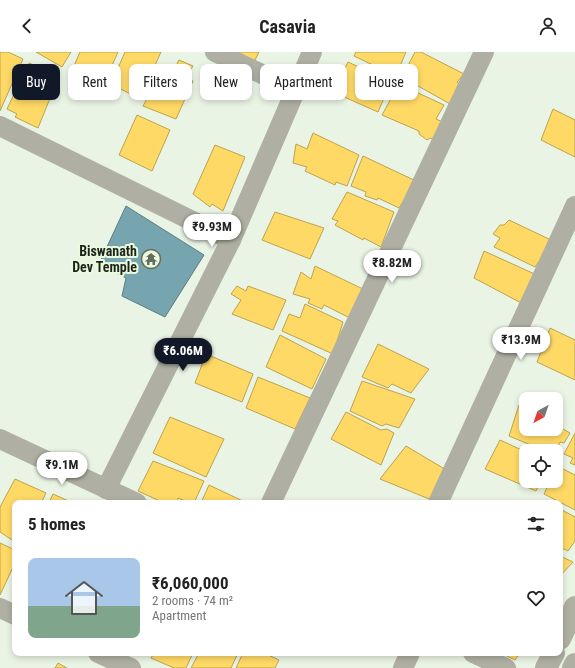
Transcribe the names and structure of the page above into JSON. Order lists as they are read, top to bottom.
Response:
{
  "places": {
    "temple": ["Biswanath Dev Temple"]
  },
  "north": "bottom left",
  "page": {
    "header": "Casavia",
    "chip": [
      "Buy",
      "Rent",
      "Filters",
      "New",
      "Apartment",
      "House"
    ],
    "price": [
      "₹9.93M",
      "₹8.82M",
      "₹13.9M",
      "₹6.06M",
      "₹9.1M"
    ],
    "heading": "5 homes",
    "list": [
      {
        "name": "₹6,060,000",
        "note": "2 rooms · 74 m² · Apartment"
      }
    ]
  }
}
